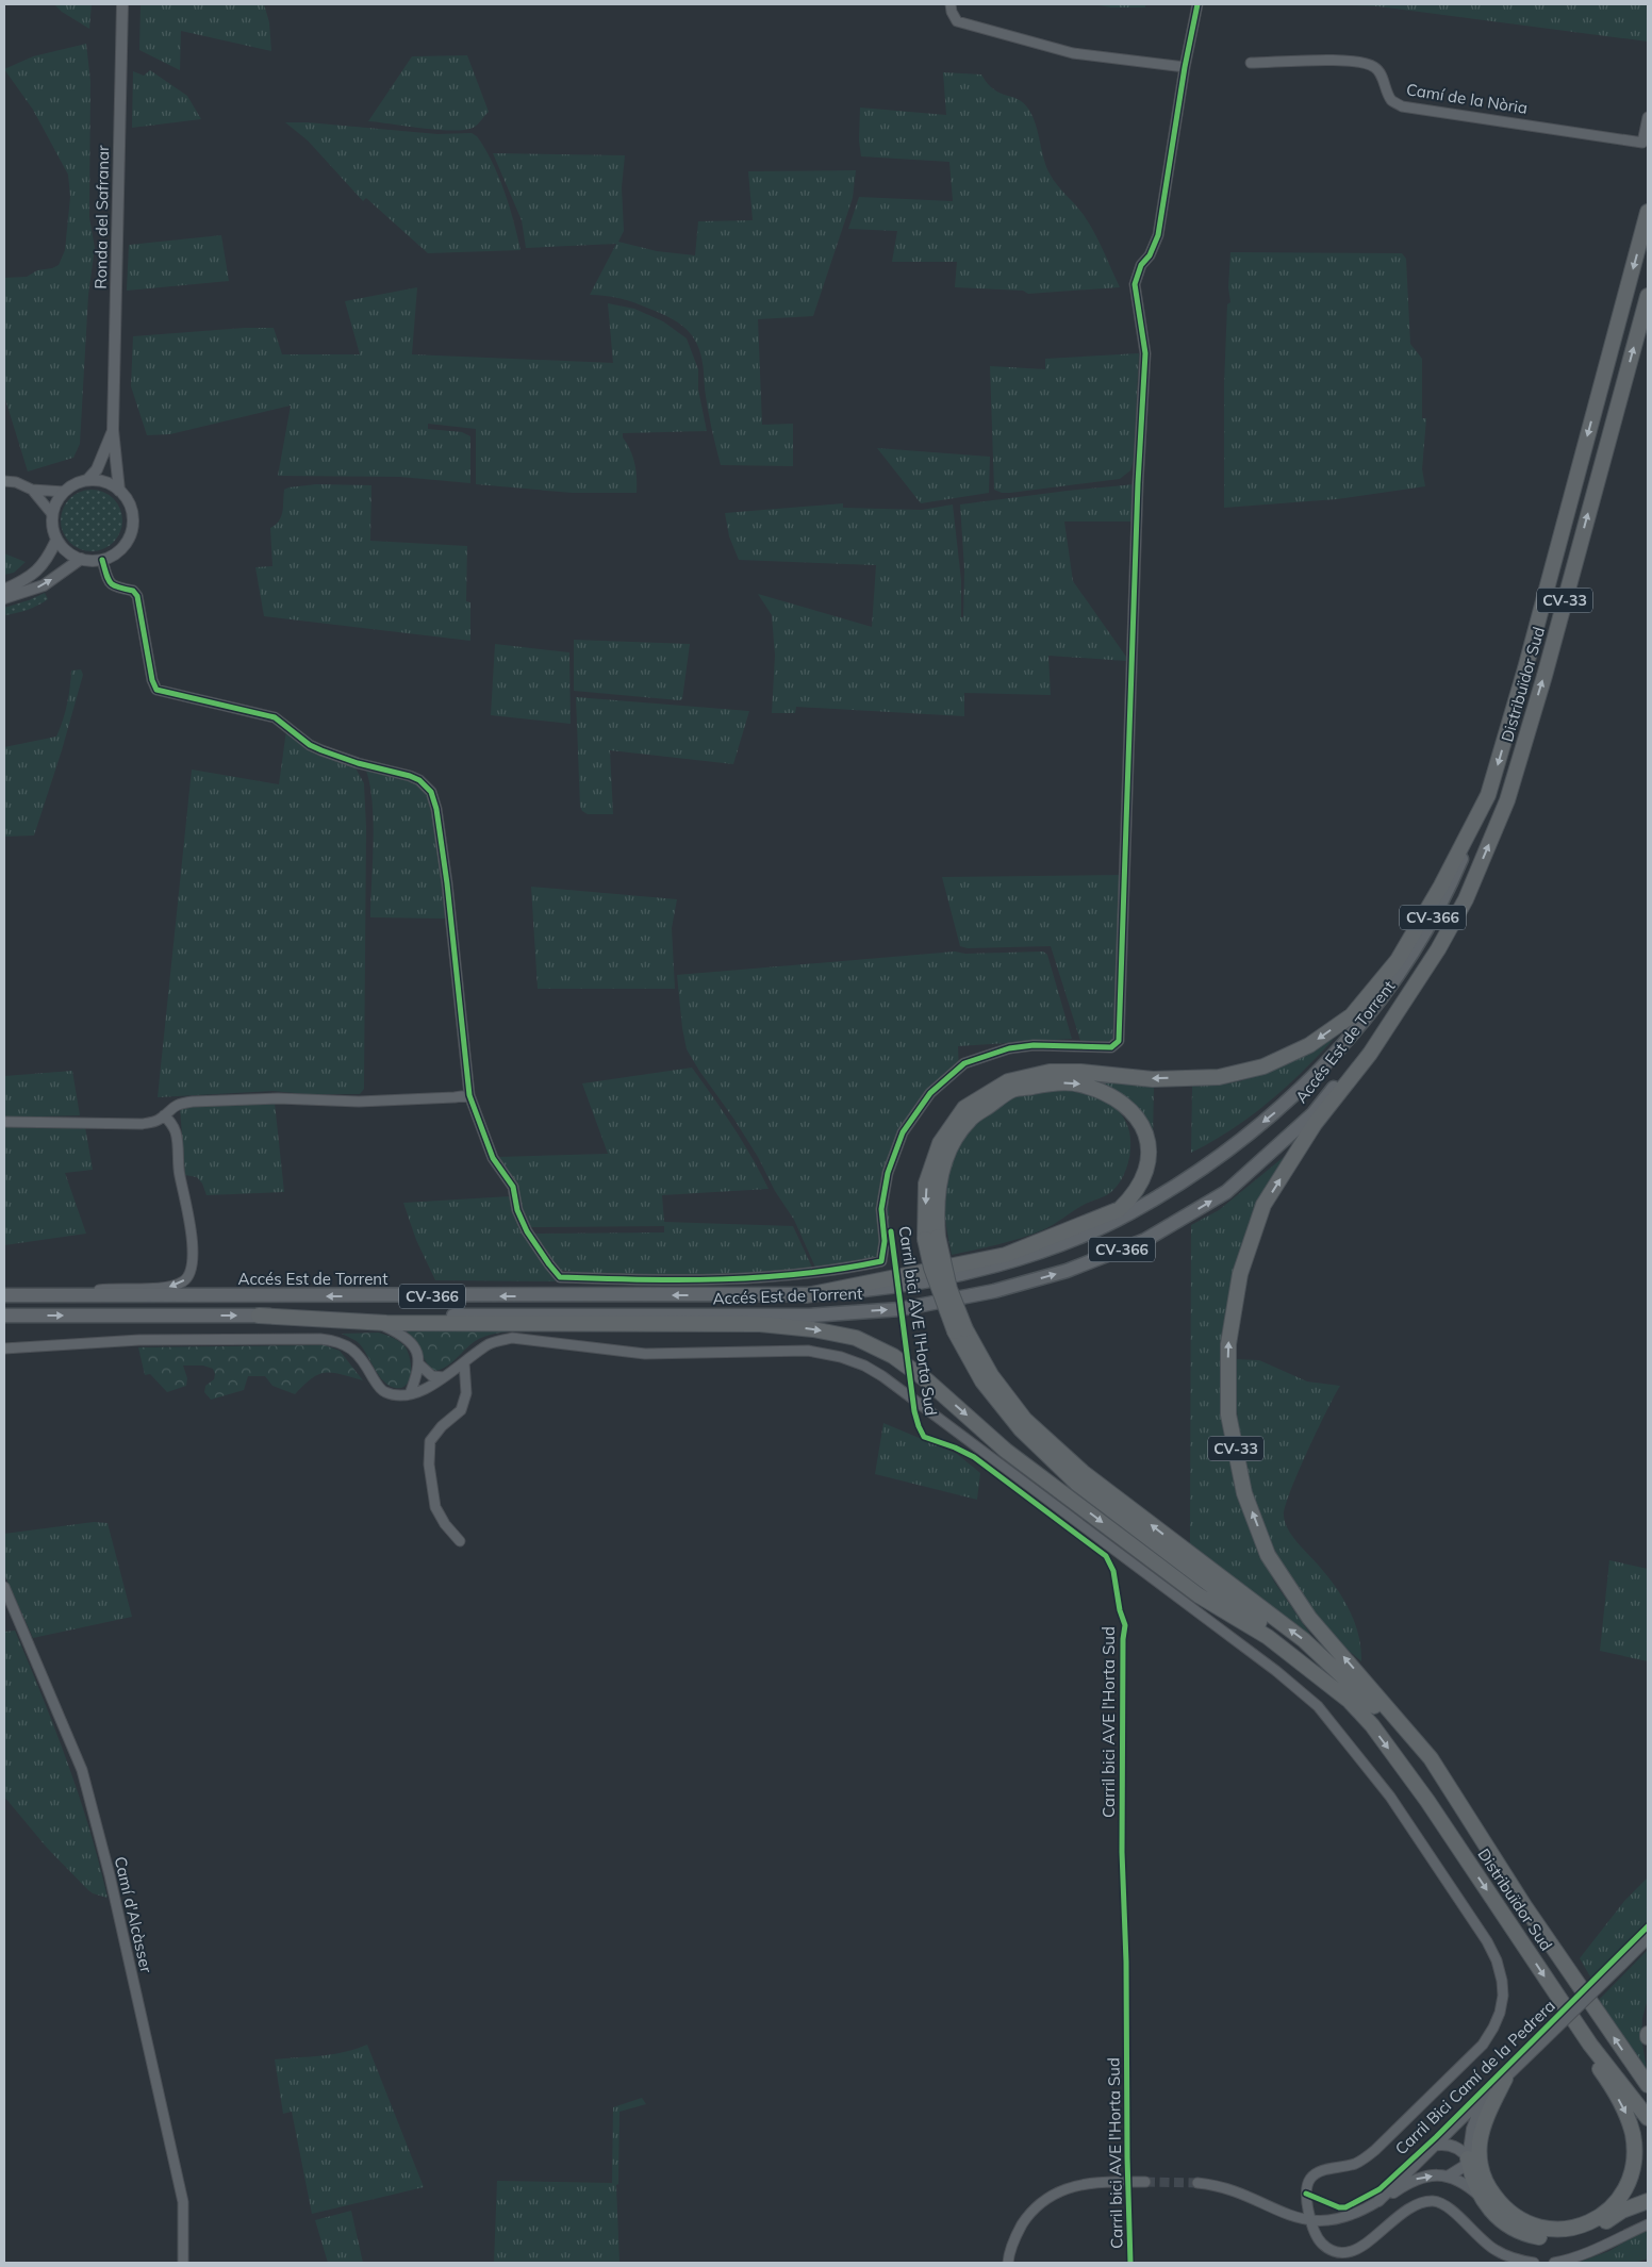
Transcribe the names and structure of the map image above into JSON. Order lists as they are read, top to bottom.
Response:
{
  "streets": {
    "highway": ["CV-33", "Distribuïdor Sud"],
    "main road": ["CV-366", "Accés Est de Torrent"],
    "street": ["Camí de la Nòria", "Ronda del Safranar", "Camí d'Alcàsser"],
    "cycle path": ["Carril bici AVE l'Horta Sud", "Carril Bici Camí de la Pedrera"]
  },
  "crossings": [
    ["CV-33", "Distribuïdor Sud"],
    ["CV-33", "Accés Est de Torrent"],
    ["Distribuïdor Sud", "Accés Est de Torrent"]
  ]
}
